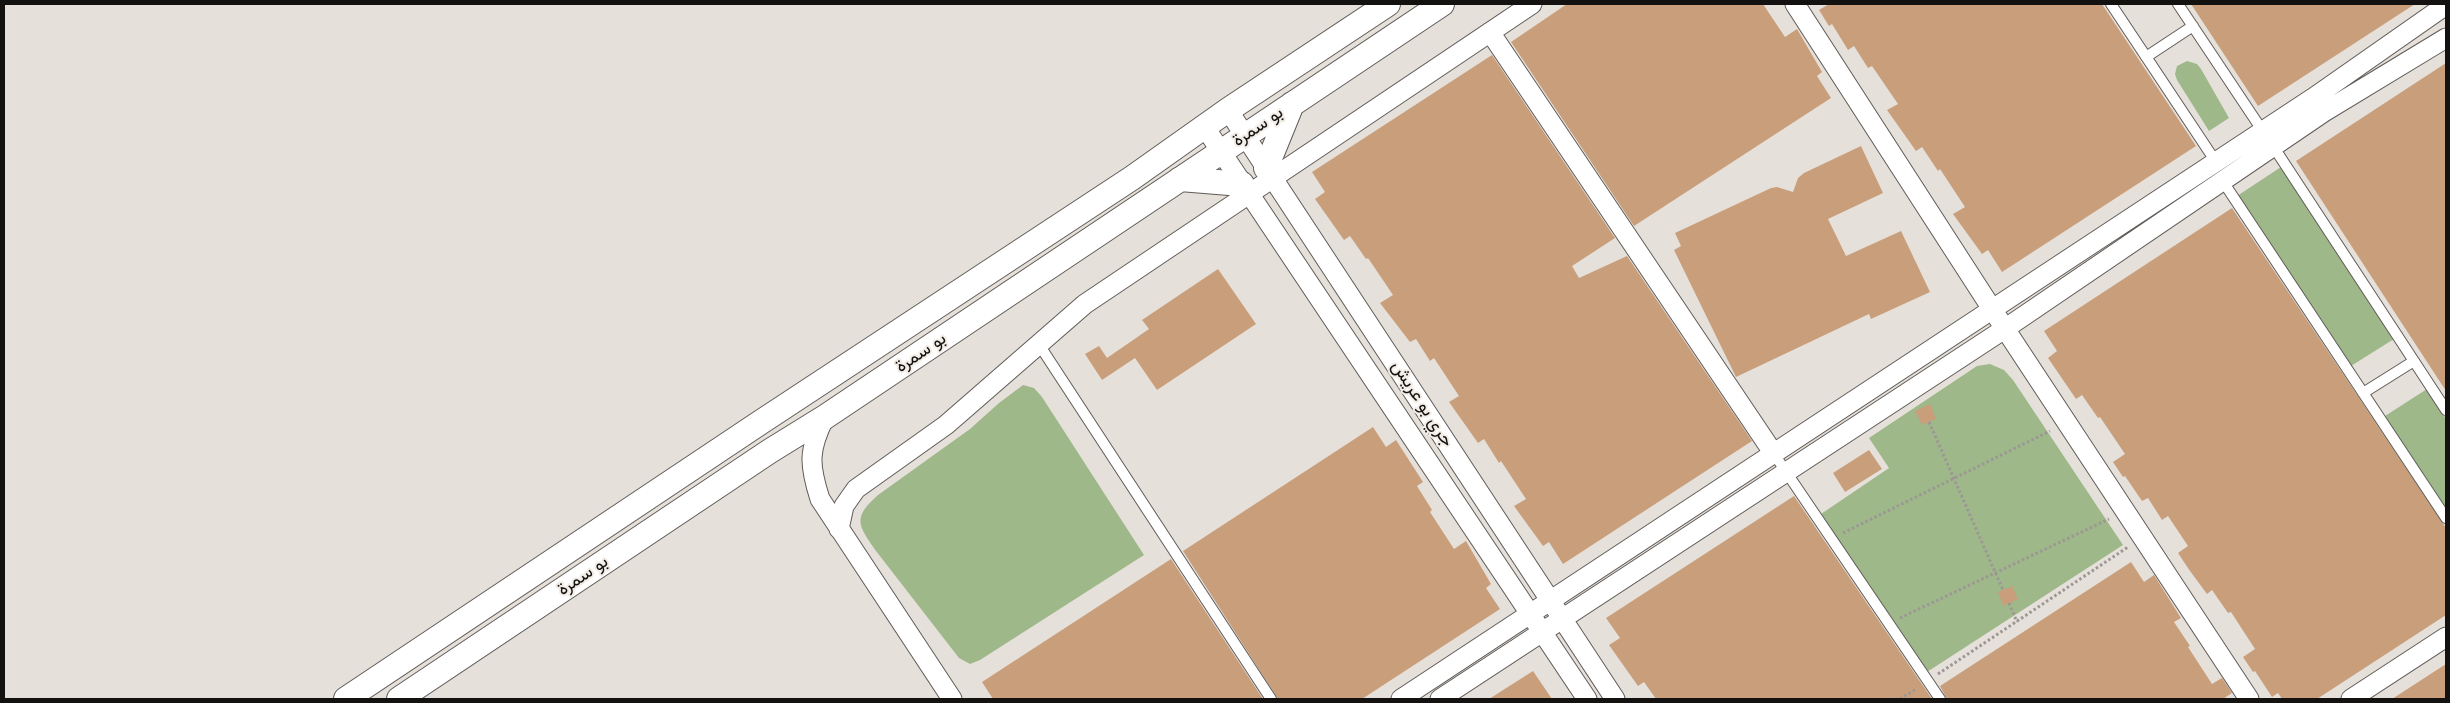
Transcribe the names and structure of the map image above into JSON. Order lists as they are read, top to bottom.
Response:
{
  "streets": {
    "street": ["بو سمرة", "جري بو عريش"]
  },
  "crossings": [
    ["بو سمرة", "جري بو عريش"]
  ]
}
